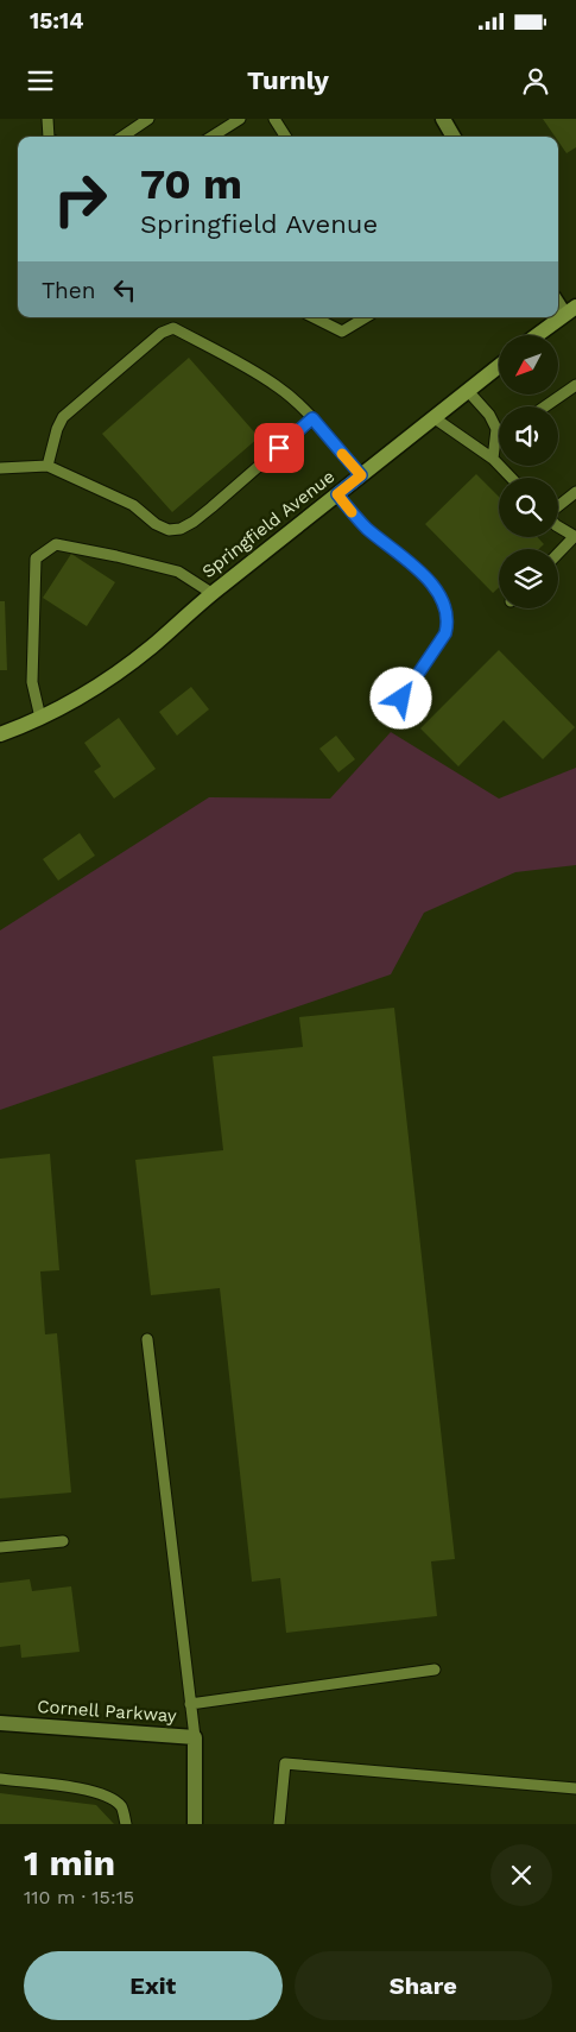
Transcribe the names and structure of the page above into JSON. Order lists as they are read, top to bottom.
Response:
{
  "streets": {
    "main road": ["Springfield Avenue"],
    "street": ["Cornell Parkway"]
  },
  "north": "bottom left",
  "page": {
    "status": "15:14",
    "header": "Turnly",
    "turn": ["70 m", "Springfield Avenue"],
    "then": "Then",
    "heading": ["1 min", "110 m · 15:15"],
    "buttons": ["Exit", "Share"]
  }
}
